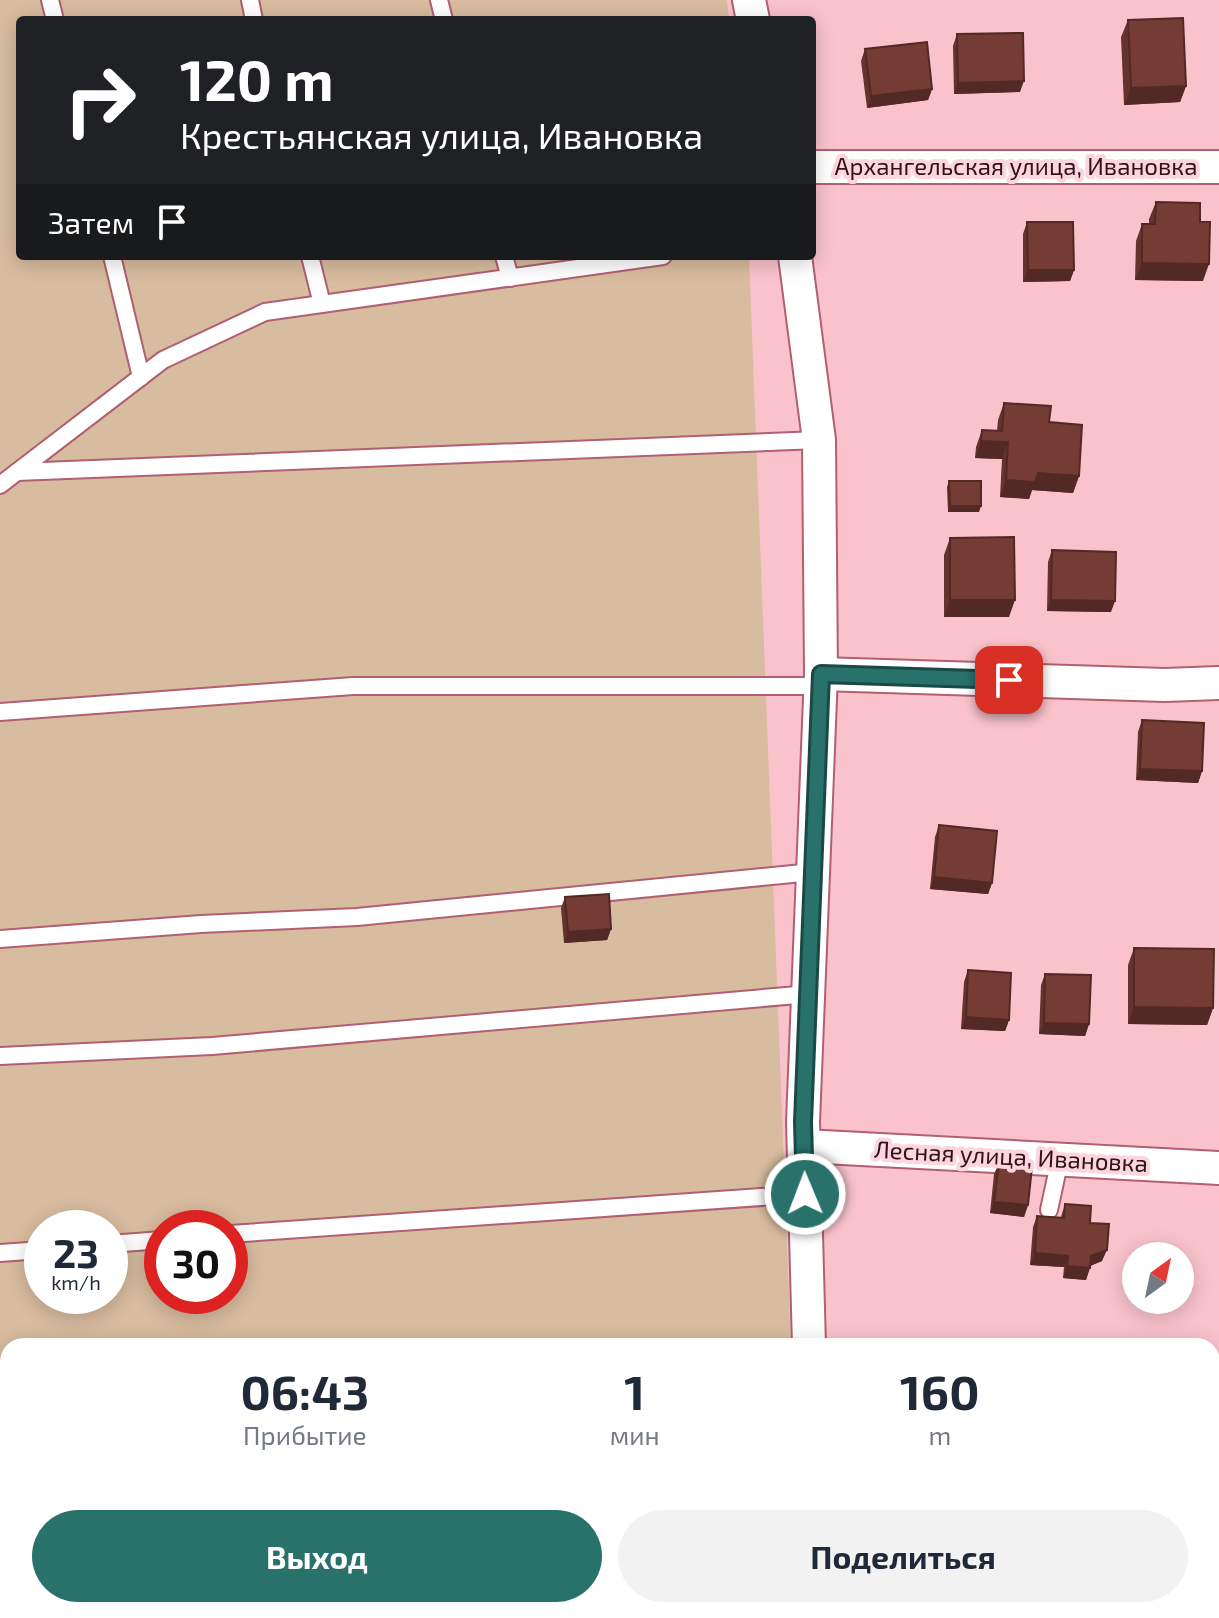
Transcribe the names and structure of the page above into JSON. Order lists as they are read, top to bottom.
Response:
{
  "streets": {
    "street": ["Архангельская улица, Ивановка", "Лесная улица, Ивановка"]
  },
  "north": "top right",
  "page": {
    "turn": ["120 m", "Крестьянская улица, Ивановка"],
    "then": "Затем",
    "speed": "23 km/h",
    "limit": "30",
    "eta": [
      "06:43",
      "Прибытие",
      "1",
      "мин",
      "160",
      "m"
    ],
    "buttons": ["Выход", "Поделиться"]
  }
}
